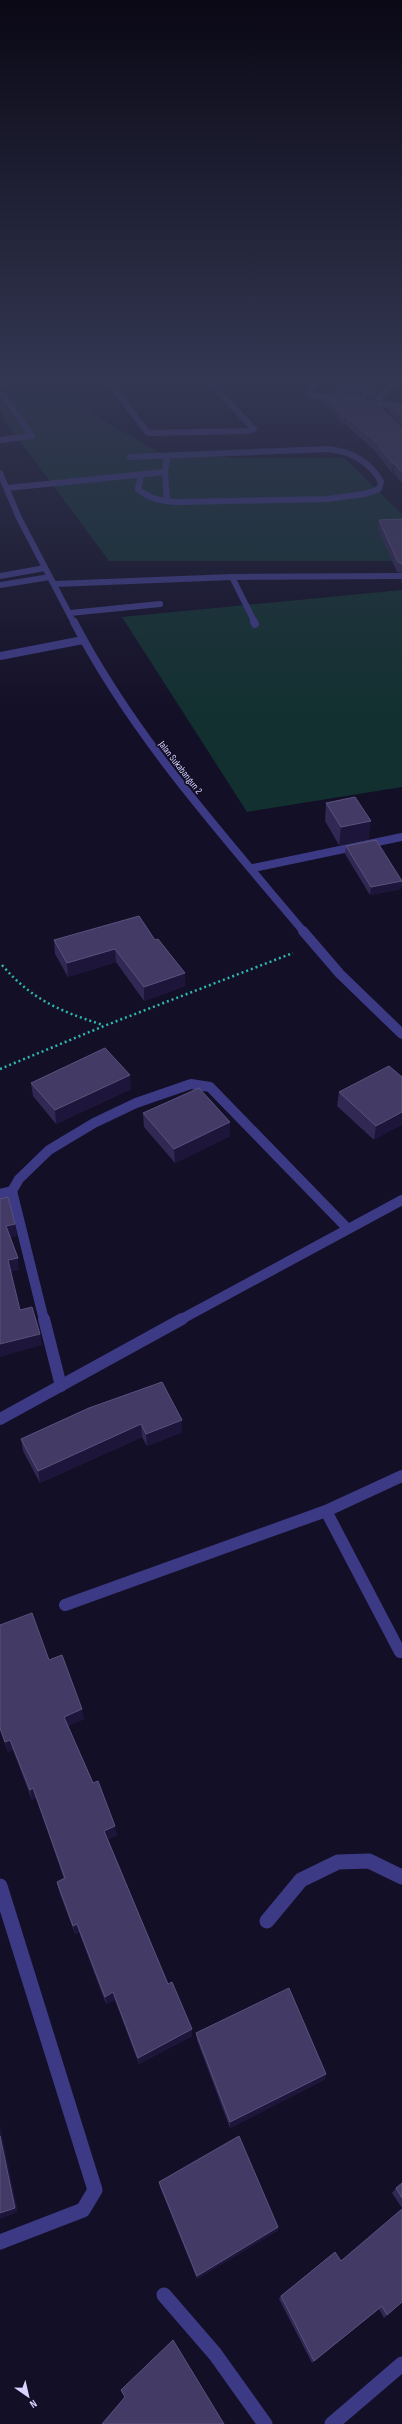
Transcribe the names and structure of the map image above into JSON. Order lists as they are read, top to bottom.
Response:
{
  "streets": {
    "street": ["Jalan Sukabangun 2"]
  },
  "north": "bottom right"
}
